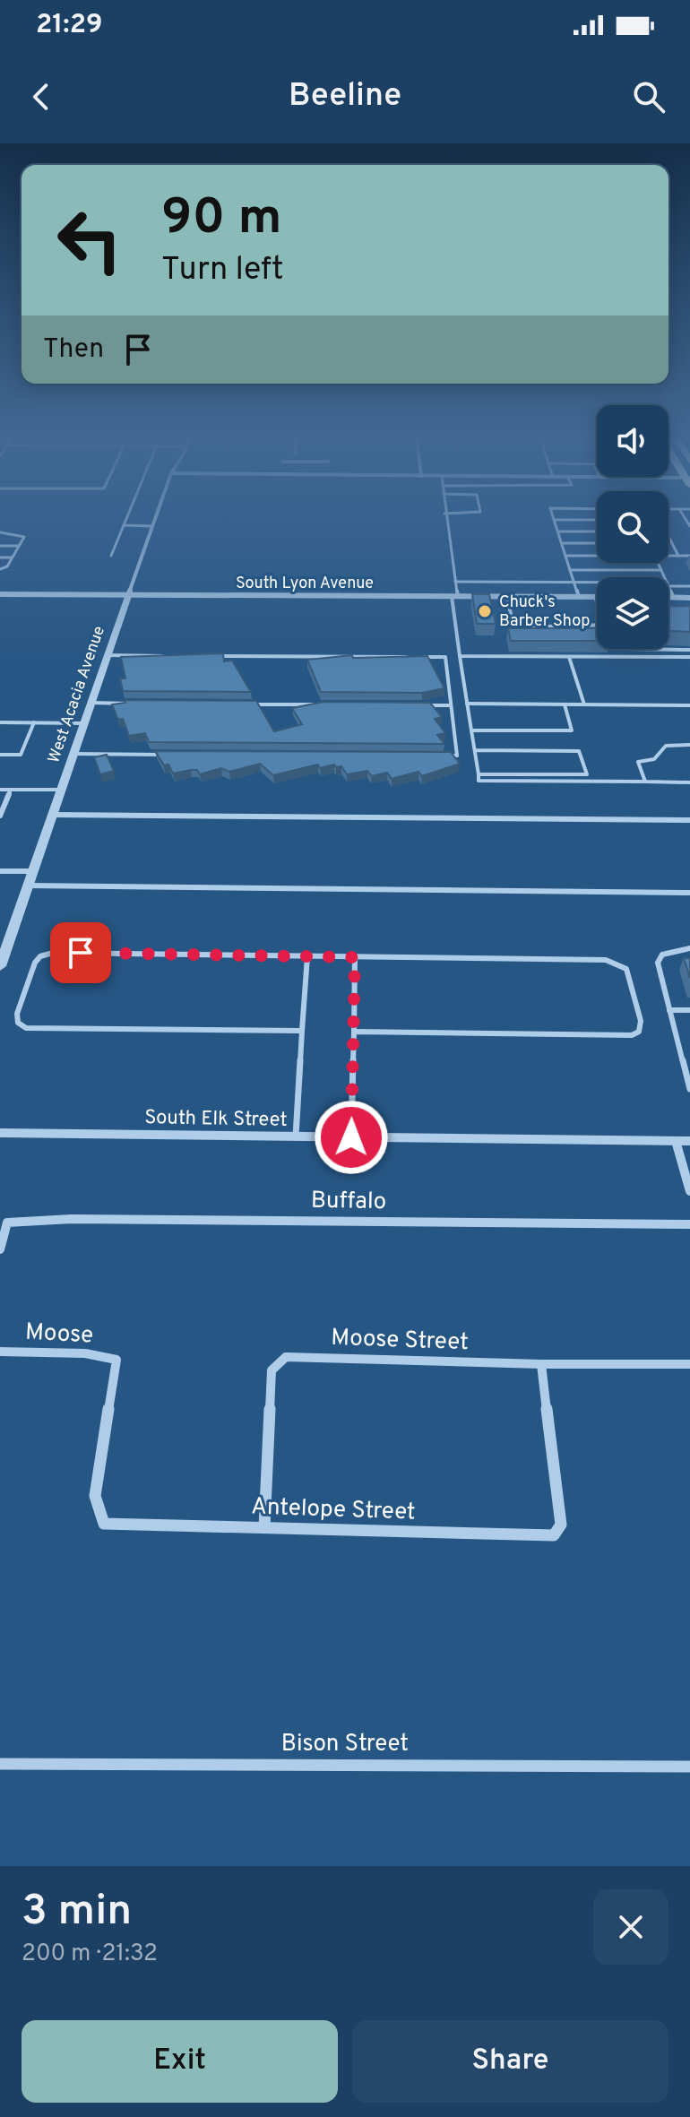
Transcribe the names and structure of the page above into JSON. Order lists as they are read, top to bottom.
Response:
{
  "streets": {
    "street": [
      "South Lyon Avenue",
      "West Acacia Avenue",
      "South Elk Street",
      "Buffalo",
      "Moose",
      "Moose Street",
      "Antelope Street",
      "Bison Street"
    ]
  },
  "crossings": [
    ["South Lyon Avenue", "West Acacia Avenue"],
    ["Moose", "Antelope Street"],
    ["Moose Street", "Antelope Street"]
  ],
  "places": ["Chuck's Barber Shop"],
  "page": {
    "status": "21:29",
    "header": "Beeline",
    "turn": ["90 m", "Turn left"],
    "then": "Then",
    "heading": ["3 min", "200 m · 21:32"],
    "buttons": ["Exit", "Share"]
  }
}
